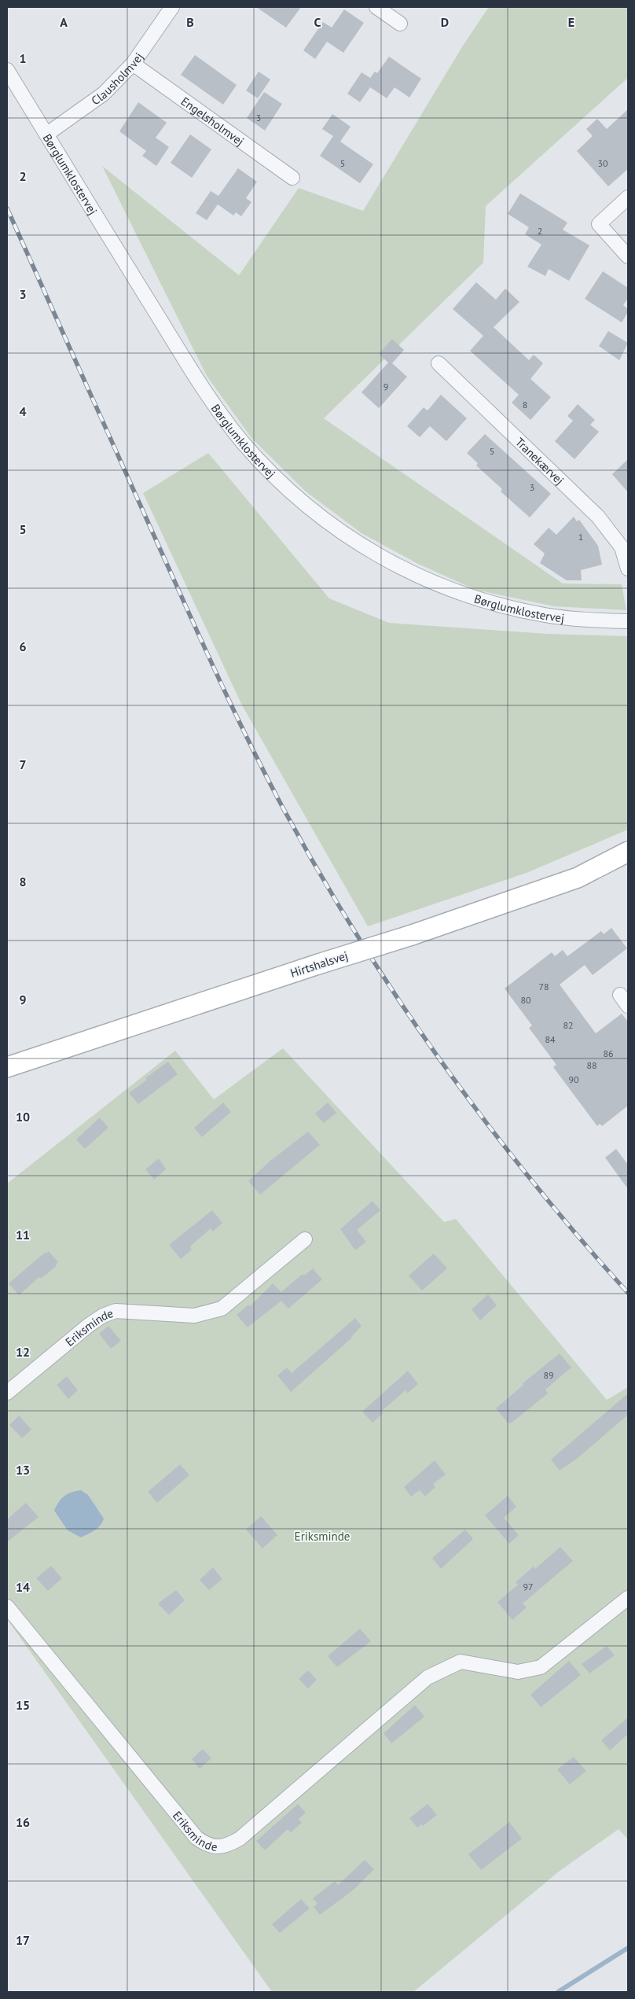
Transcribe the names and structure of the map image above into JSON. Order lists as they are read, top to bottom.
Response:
{
  "streets": {
    "street": [
      "Clausholmvej",
      "Engelsholmvej",
      "Børglumklostervej",
      "Tranekærvej",
      "Hirtshalsvej",
      "Eriksminde"
    ]
  },
  "crossings": [
    ["Clausholmvej", "Engelsholmvej"],
    ["Clausholmvej", "Børglumklostervej"]
  ],
  "parks": ["Eriksminde"],
  "house_numbers": [
    "3",
    "5",
    "30",
    "2",
    "9",
    "8",
    "5",
    "3",
    "1",
    "78",
    "80",
    "82",
    "84",
    "86",
    "88",
    "90",
    "89",
    "97"
  ],
  "grid": {
    "columns": [
      "A",
      "B",
      "C",
      "D",
      "E"
    ],
    "rows": [
      "1",
      "2",
      "3",
      "4",
      "5",
      "6",
      "7",
      "8",
      "9",
      "10",
      "11",
      "12",
      "13",
      "14",
      "15",
      "16",
      "17"
    ]
  }
}
